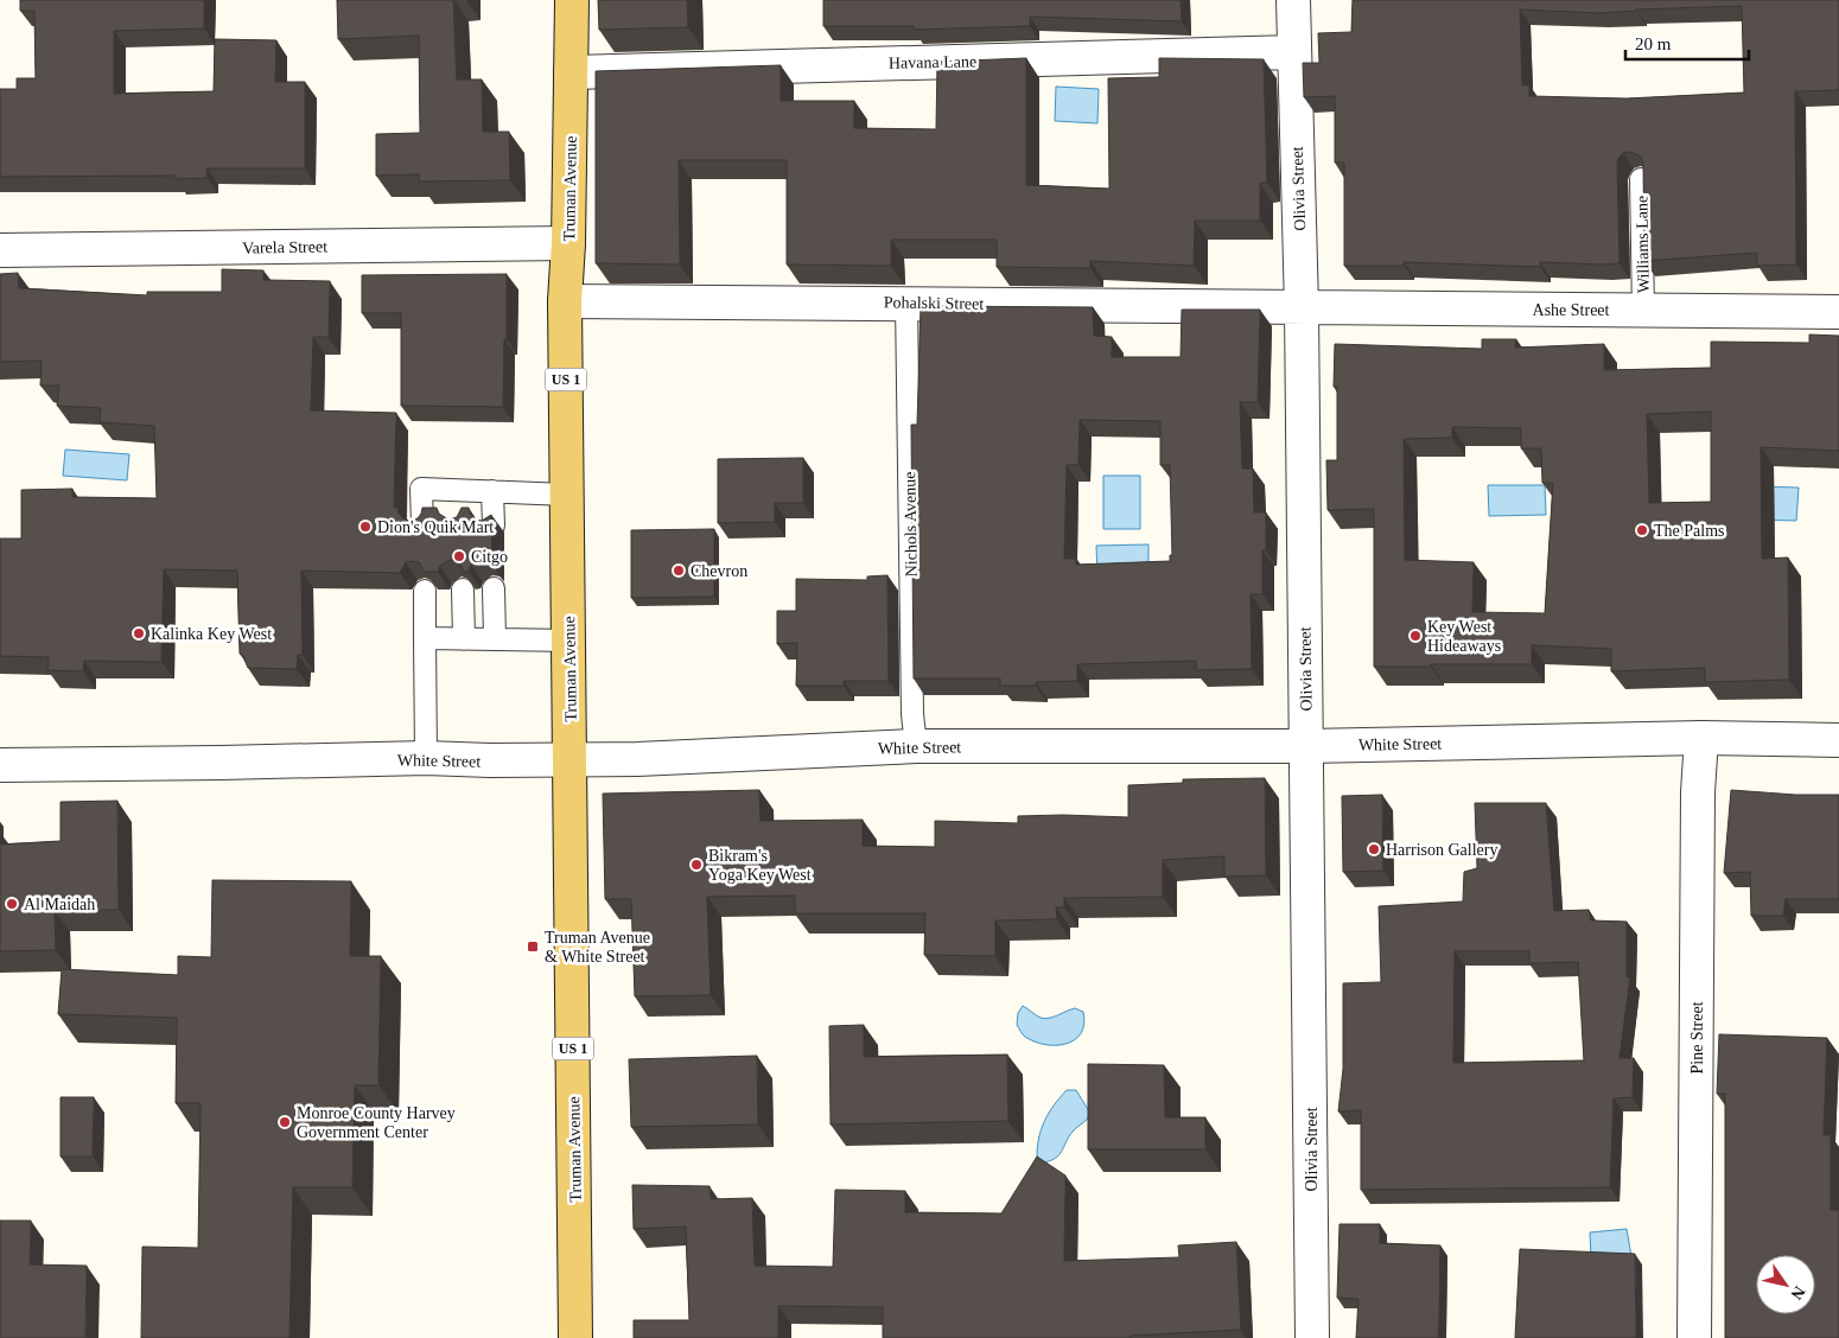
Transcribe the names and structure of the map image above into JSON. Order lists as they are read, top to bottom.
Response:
{
  "streets": {
    "main road": ["Truman Avenue", "US 1"],
    "street": [
      "Havana Lane",
      "Olivia Street",
      "Varela Street",
      "Pohalski Street",
      "Ashe Street",
      "White Street",
      "Pine Street"
    ],
    "lane": ["Williams Lane", "Nichols Avenue"]
  },
  "crossings": [
    ["Havana Lane", "Truman Avenue"],
    ["Havana Lane", "Olivia Street"],
    ["Truman Avenue", "Varela Street"],
    ["Truman Avenue", "Pohalski Street"],
    ["Truman Avenue", "White Street"],
    ["Olivia Street", "Pohalski Street"],
    ["Olivia Street", "Ashe Street"],
    ["Olivia Street", "White Street"],
    ["Williams Lane", "Ashe Street"],
    ["Pohalski Street", "Ashe Street"],
    ["Pohalski Street", "Nichols Avenue"],
    ["Nichols Avenue", "White Street"],
    ["White Street", "Pine Street"]
  ],
  "places": {
    "other": [
      "Dion's Quik Mart",
      "The Palms",
      "Citgo",
      "Chevron",
      "Kalinka Key West",
      "Key West Hideaways",
      "Harrison Gallery",
      "Bikram's Yoga Key West",
      "Al Maidah",
      "Monroe County Harvey Government Center"
    ],
    "transit": ["Truman Avenue & White Street"]
  },
  "scale_bar": "20 m",
  "north": "bottom right"
}
